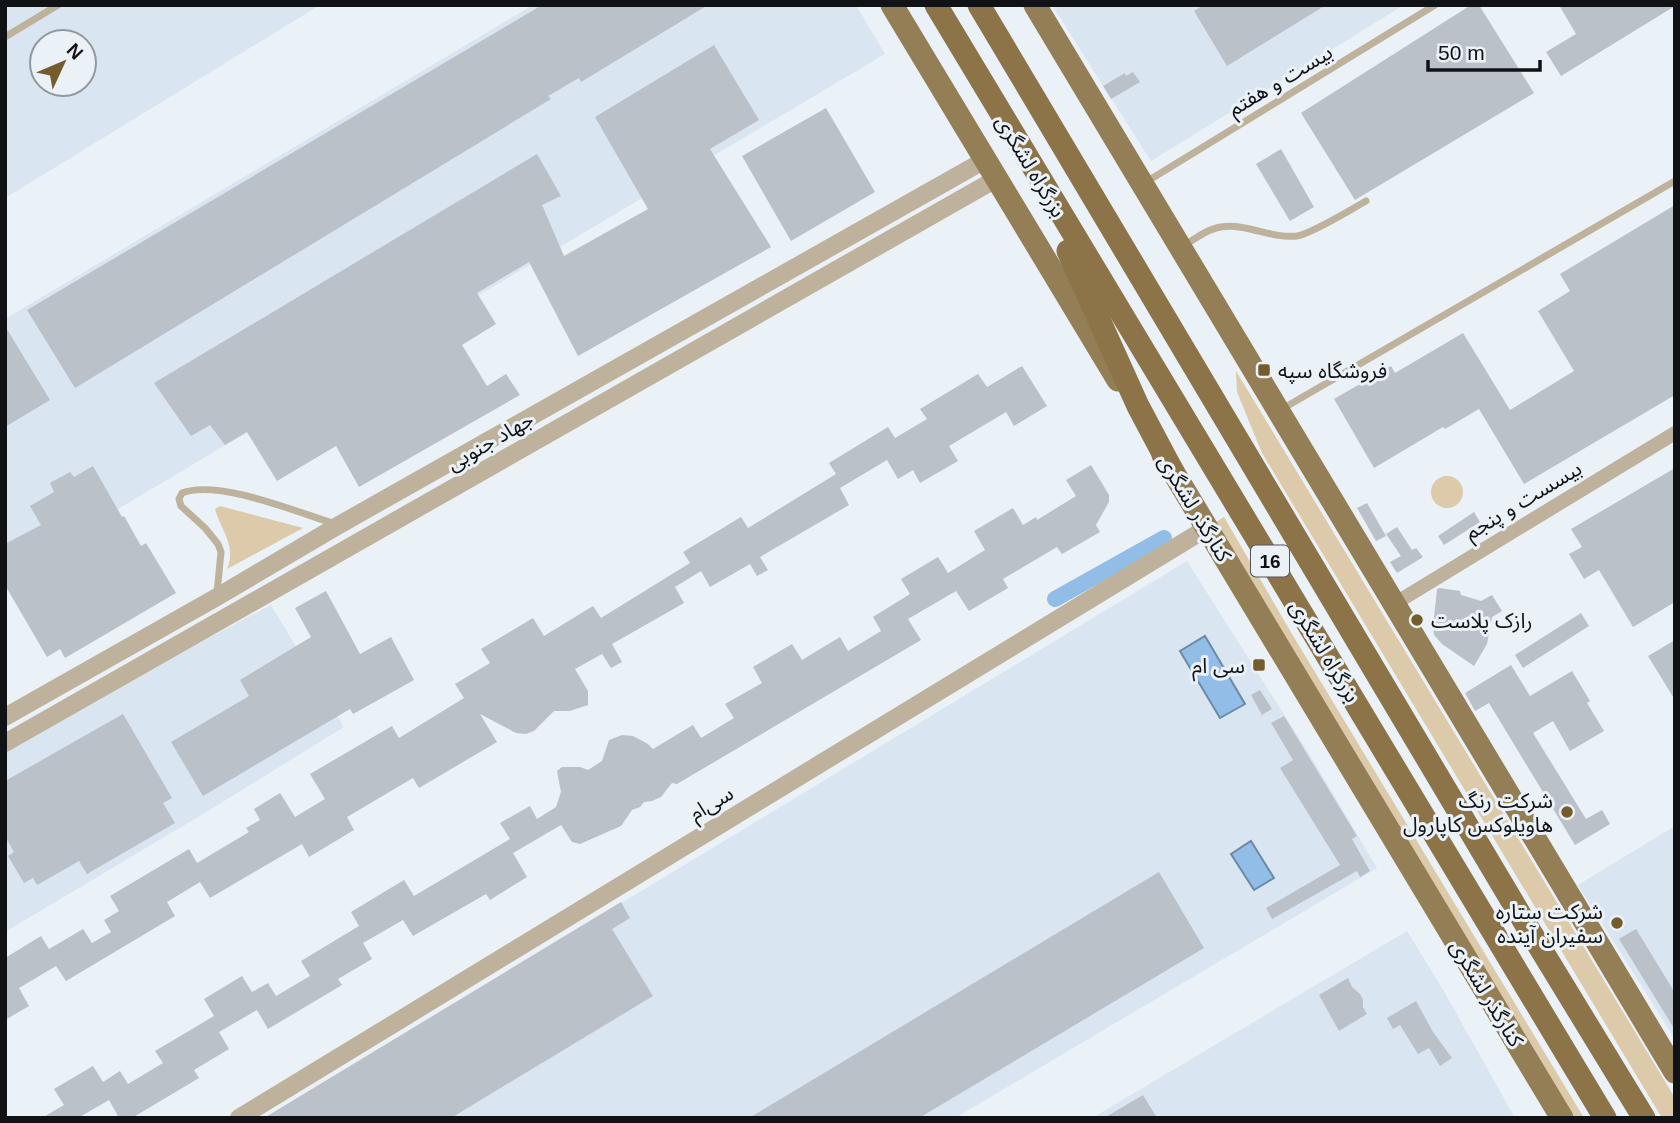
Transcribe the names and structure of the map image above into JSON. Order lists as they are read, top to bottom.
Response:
{
  "streets": {
    "highway": ["بزرگراه لشگری", "16"],
    "main road": ["کنارگذر لشگری"],
    "street": ["جهاد جنوبی", "بیسست و پنجم", "سی‌ام"],
    "lane": ["بیست و هفتم"]
  },
  "crossings": [
    ["جهاد جنوبی", "کنارگذر لشگری"],
    ["کنارگذر لشگری", "سی‌ام"]
  ],
  "places": {
    "transit": ["فروشگاه سپه", "سی ام"],
    "other": ["رازک پلاست", "شرکت رنگ هاویلوکس کاپارول", "شرکت ستاره سفیران آینده"]
  },
  "scale_bar": "50 m",
  "north": "top right"
}
